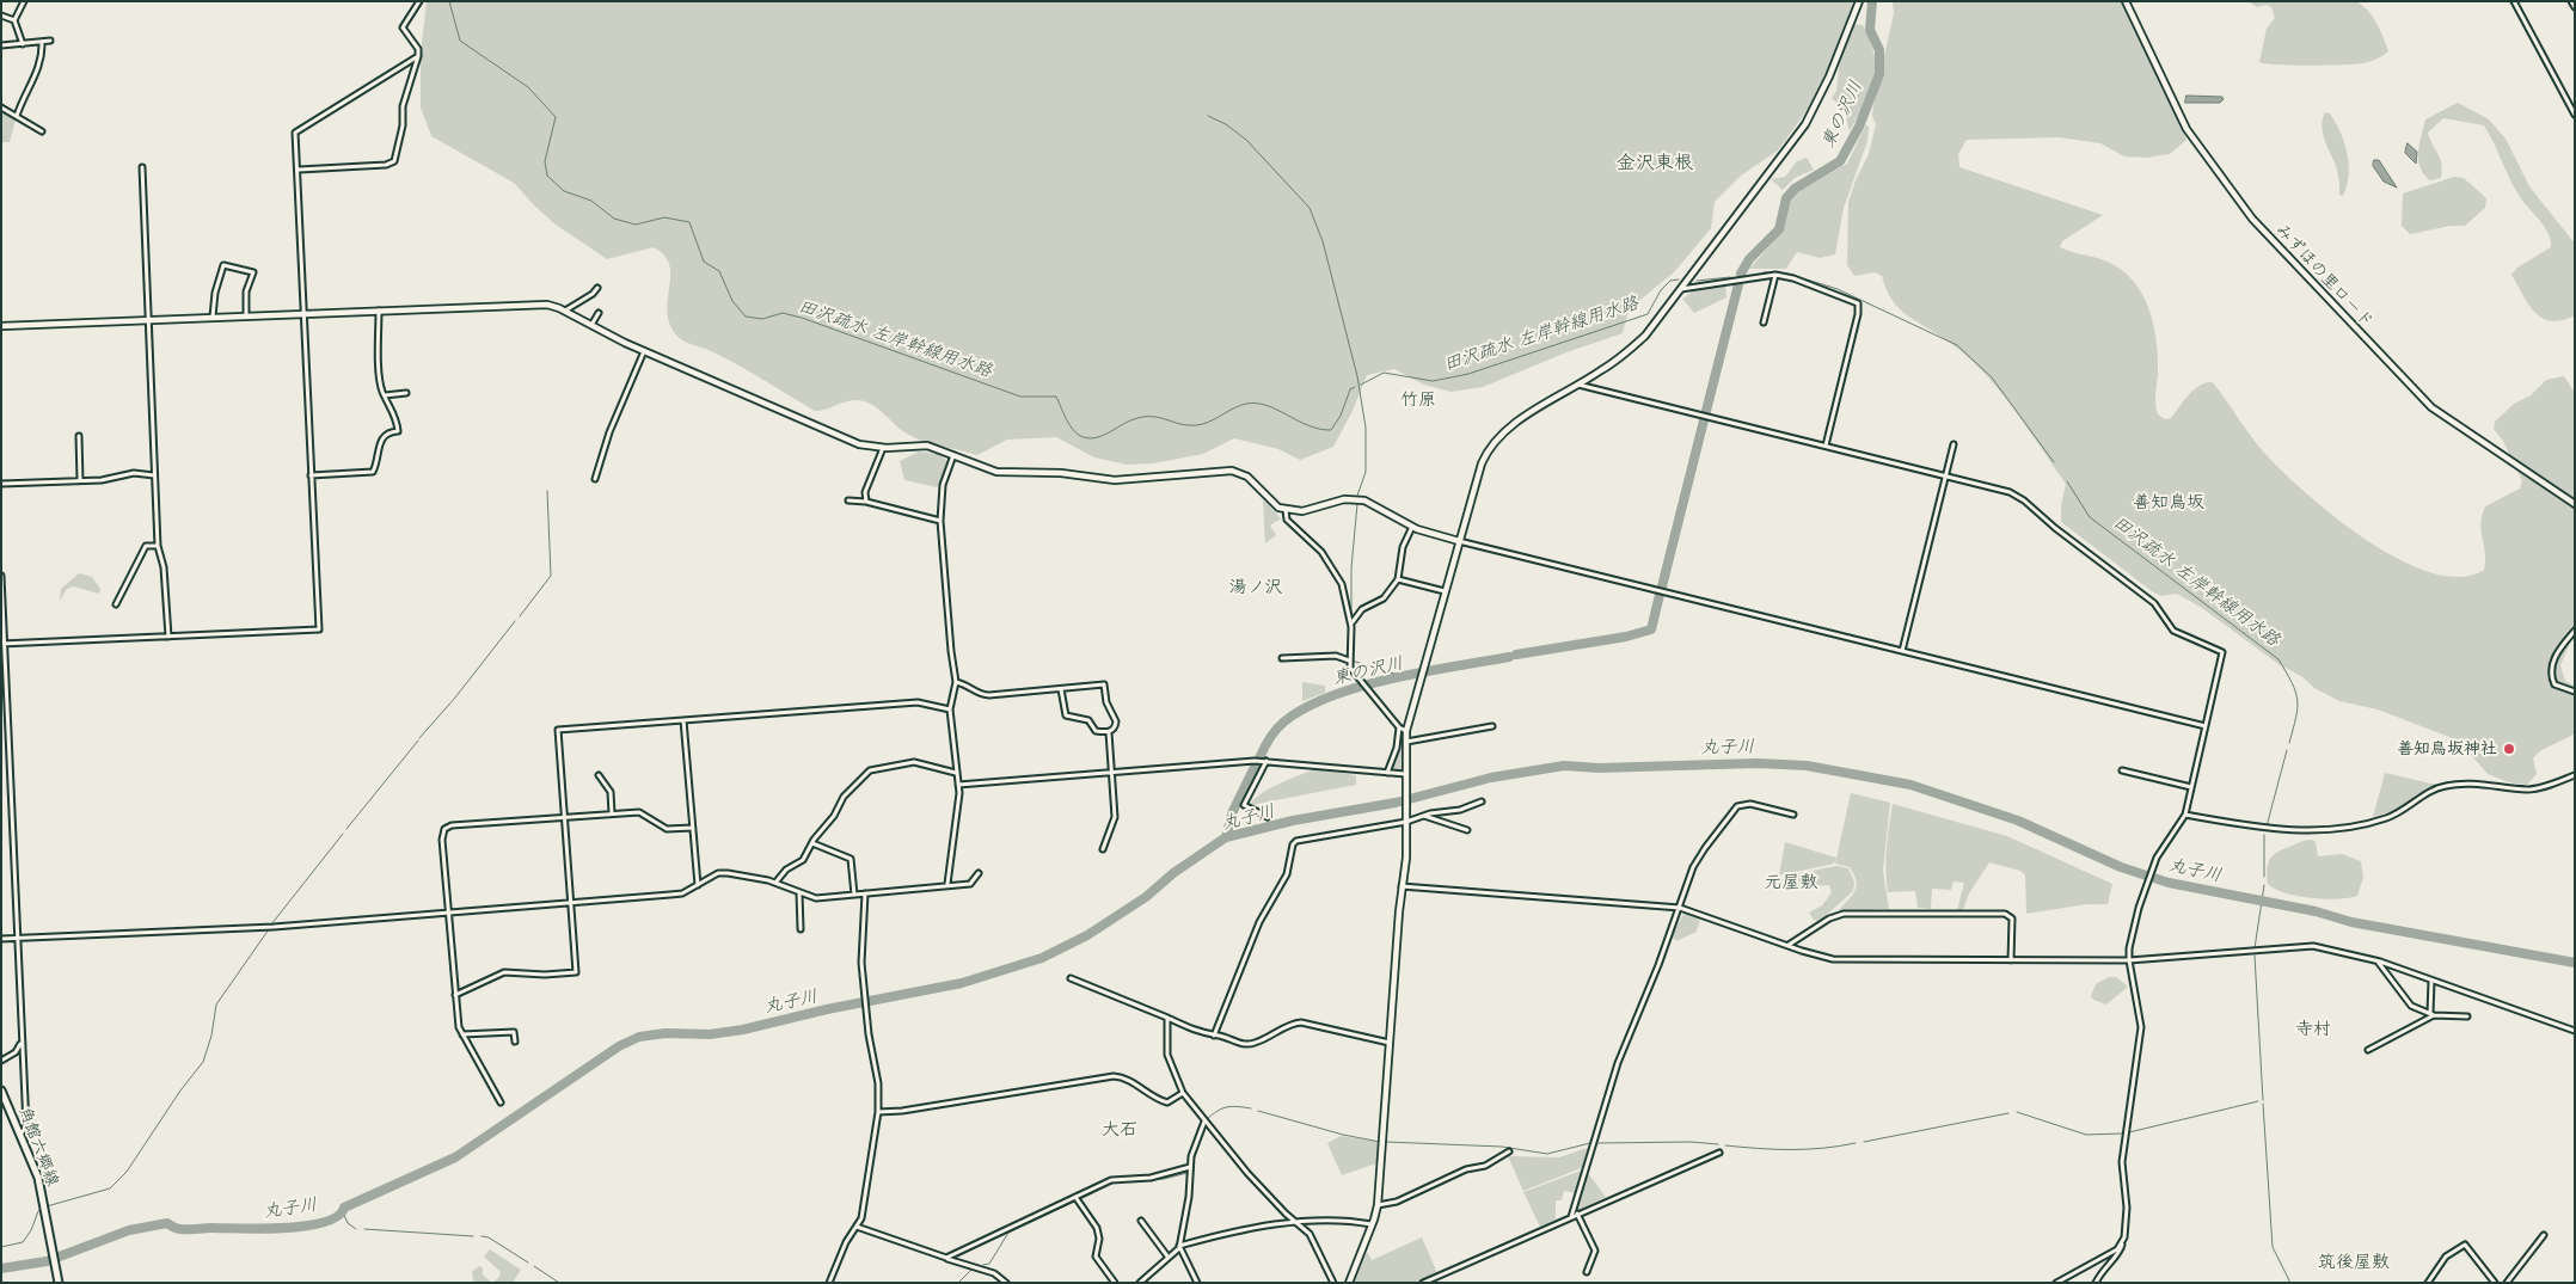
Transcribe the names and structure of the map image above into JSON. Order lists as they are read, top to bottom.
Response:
{
  "streets": {
    "main road": ["角館六郷線"],
    "street": ["みずほの里ロード"]
  },
  "districts": [
    "金沢東根",
    "竹原",
    "善知鳥坂",
    "湯ノ沢",
    "元屋敷",
    "寺村",
    "大石",
    "筑後屋敷"
  ],
  "water": ["東の沢川", "田沢疏水 左岸幹線用水路", "丸子川"],
  "places": ["善知鳥坂神社"]
}
